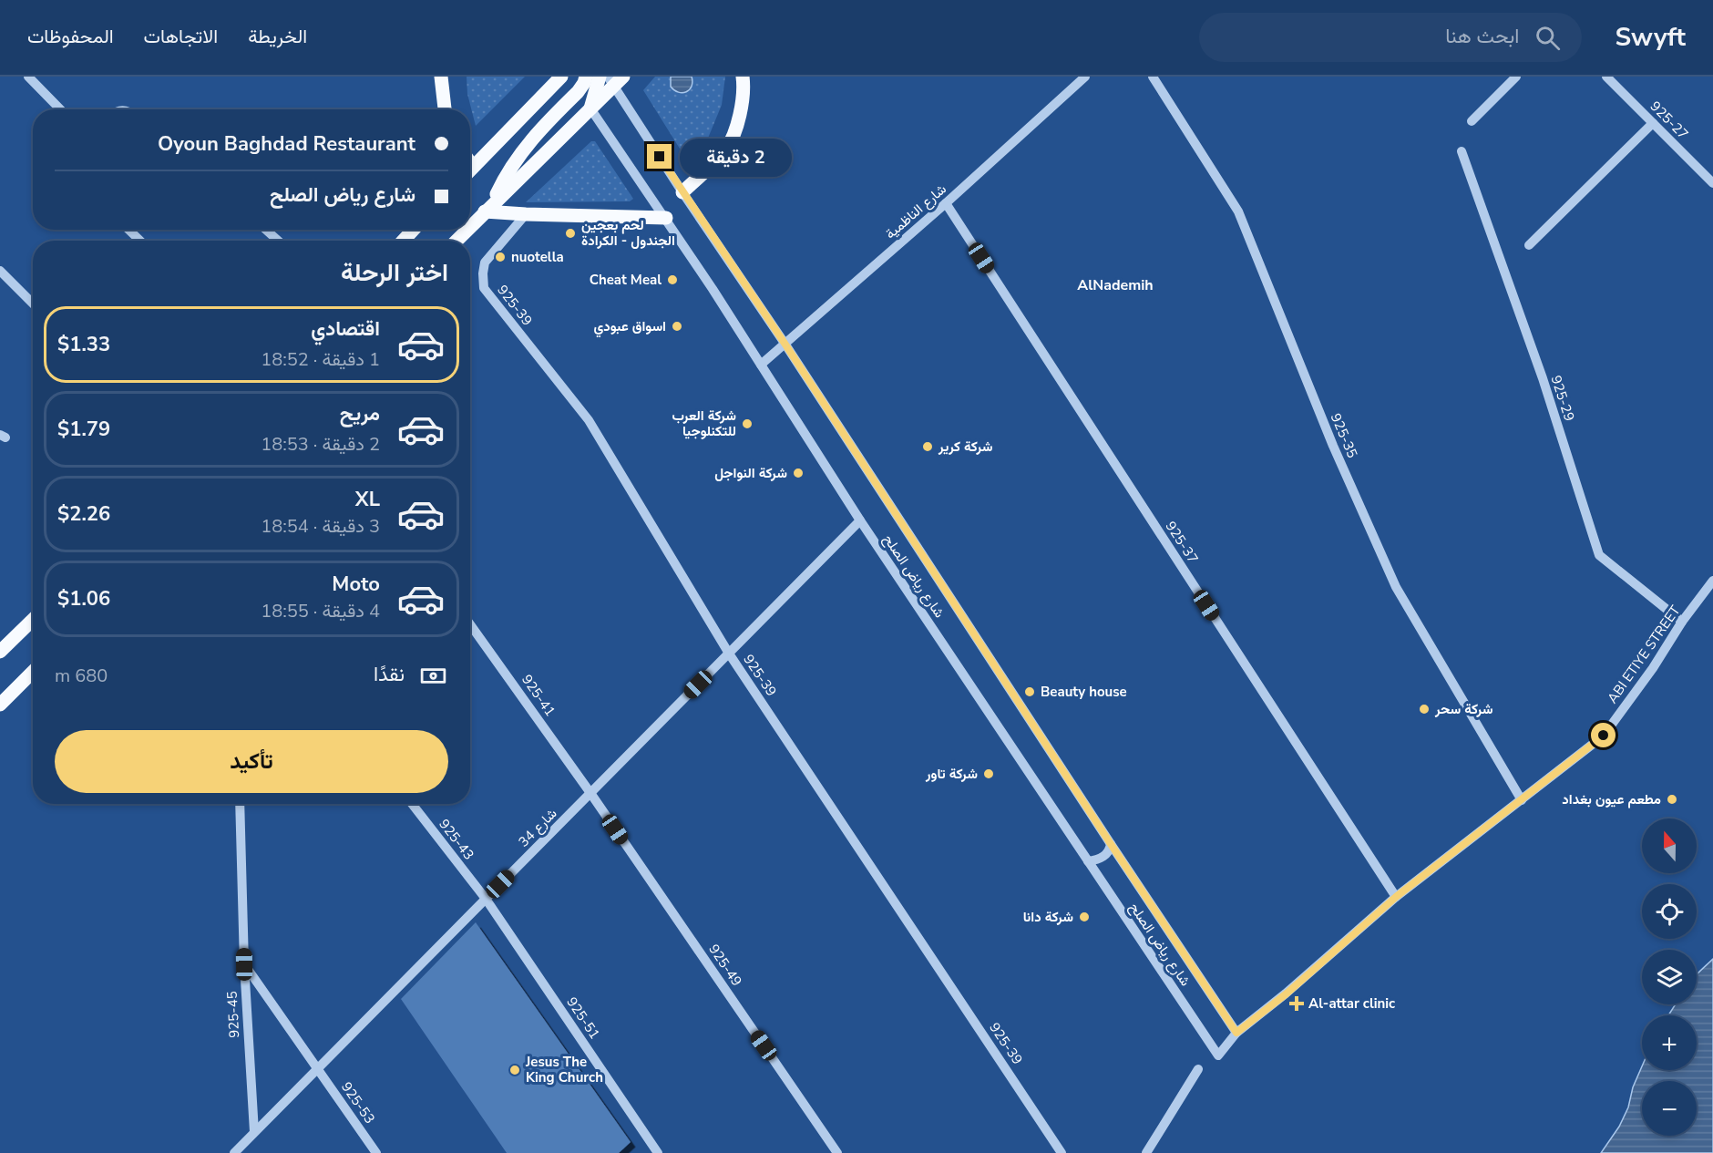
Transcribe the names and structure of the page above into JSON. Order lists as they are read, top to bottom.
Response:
{
  "streets": {
    "street": [
      "925-27",
      "شارع الناظمية",
      "925-39",
      "925-29",
      "925-35",
      "925-37",
      "شارع رياض الصلح",
      "ABI ETIYE STREET",
      "925-41",
      "شارع 34",
      "925-43",
      "925-49",
      "925-45",
      "925-51",
      "925-53"
    ]
  },
  "crossings": [
    ["شارع الناظمية", "925-37"],
    ["شارع الناظمية", "شارع رياض الصلح"],
    ["925-39", "شارع 34"],
    ["925-29", "ABI ETIYE STREET"],
    ["925-35", "ABI ETIYE STREET"],
    ["925-37", "ABI ETIYE STREET"],
    ["شارع رياض الصلح", "ABI ETIYE STREET"],
    ["شارع رياض الصلح", "شارع 34"],
    ["925-41", "شارع 34"],
    ["925-41", "925-49"],
    ["شارع 34", "925-43"],
    ["شارع 34", "925-49"],
    ["شارع 34", "925-45"],
    ["شارع 34", "925-51"],
    ["شارع 34", "925-53"],
    ["925-43", "925-51"],
    ["925-45", "925-53"]
  ],
  "districts": ["AlNademih"],
  "places": {
    "other": [
      "لحم بعجين الجندول - الكرادة",
      "nuotella",
      "Cheat Meal",
      "اسواق عبودي",
      "شركة العرب للتكنلوجيا",
      "شركة كرير",
      "شركة النواجل",
      "Beauty house",
      "شركة سحر",
      "شركة تاور",
      "مطعم عيون بغداد",
      "شركة دانا",
      "Jesus The King Church"
    ],
    "health": ["Al-attar clinic"]
  },
  "north": "top",
  "page": {
    "header": "Swyft",
    "search": "ابحث هنا",
    "nav": ["الخريطة", "الاتجاهات", "المحفوظات"],
    "banner": ["Oyoun Baghdad Restaurant", "شارع رياض الصلح"],
    "bubble": "2 دقيقة",
    "heading": "اختر الرحلة",
    "list": [
      {
        "name": "اقتصادي",
        "note": "1 دقيقة · 18:52",
        "value": "$1.33"
      },
      {
        "name": "مريح",
        "note": "2 دقيقة · 18:53",
        "value": "$1.79"
      },
      {
        "name": "XL",
        "note": "3 دقيقة · 18:54",
        "value": "$2.26"
      },
      {
        "name": "Moto",
        "note": "4 دقيقة · 18:55",
        "value": "$1.06"
      }
    ],
    "pay": ["نقدًا", "680 m"],
    "buttons": "تأكيد",
    "map_buttons": ["+", "−"]
  }
}
